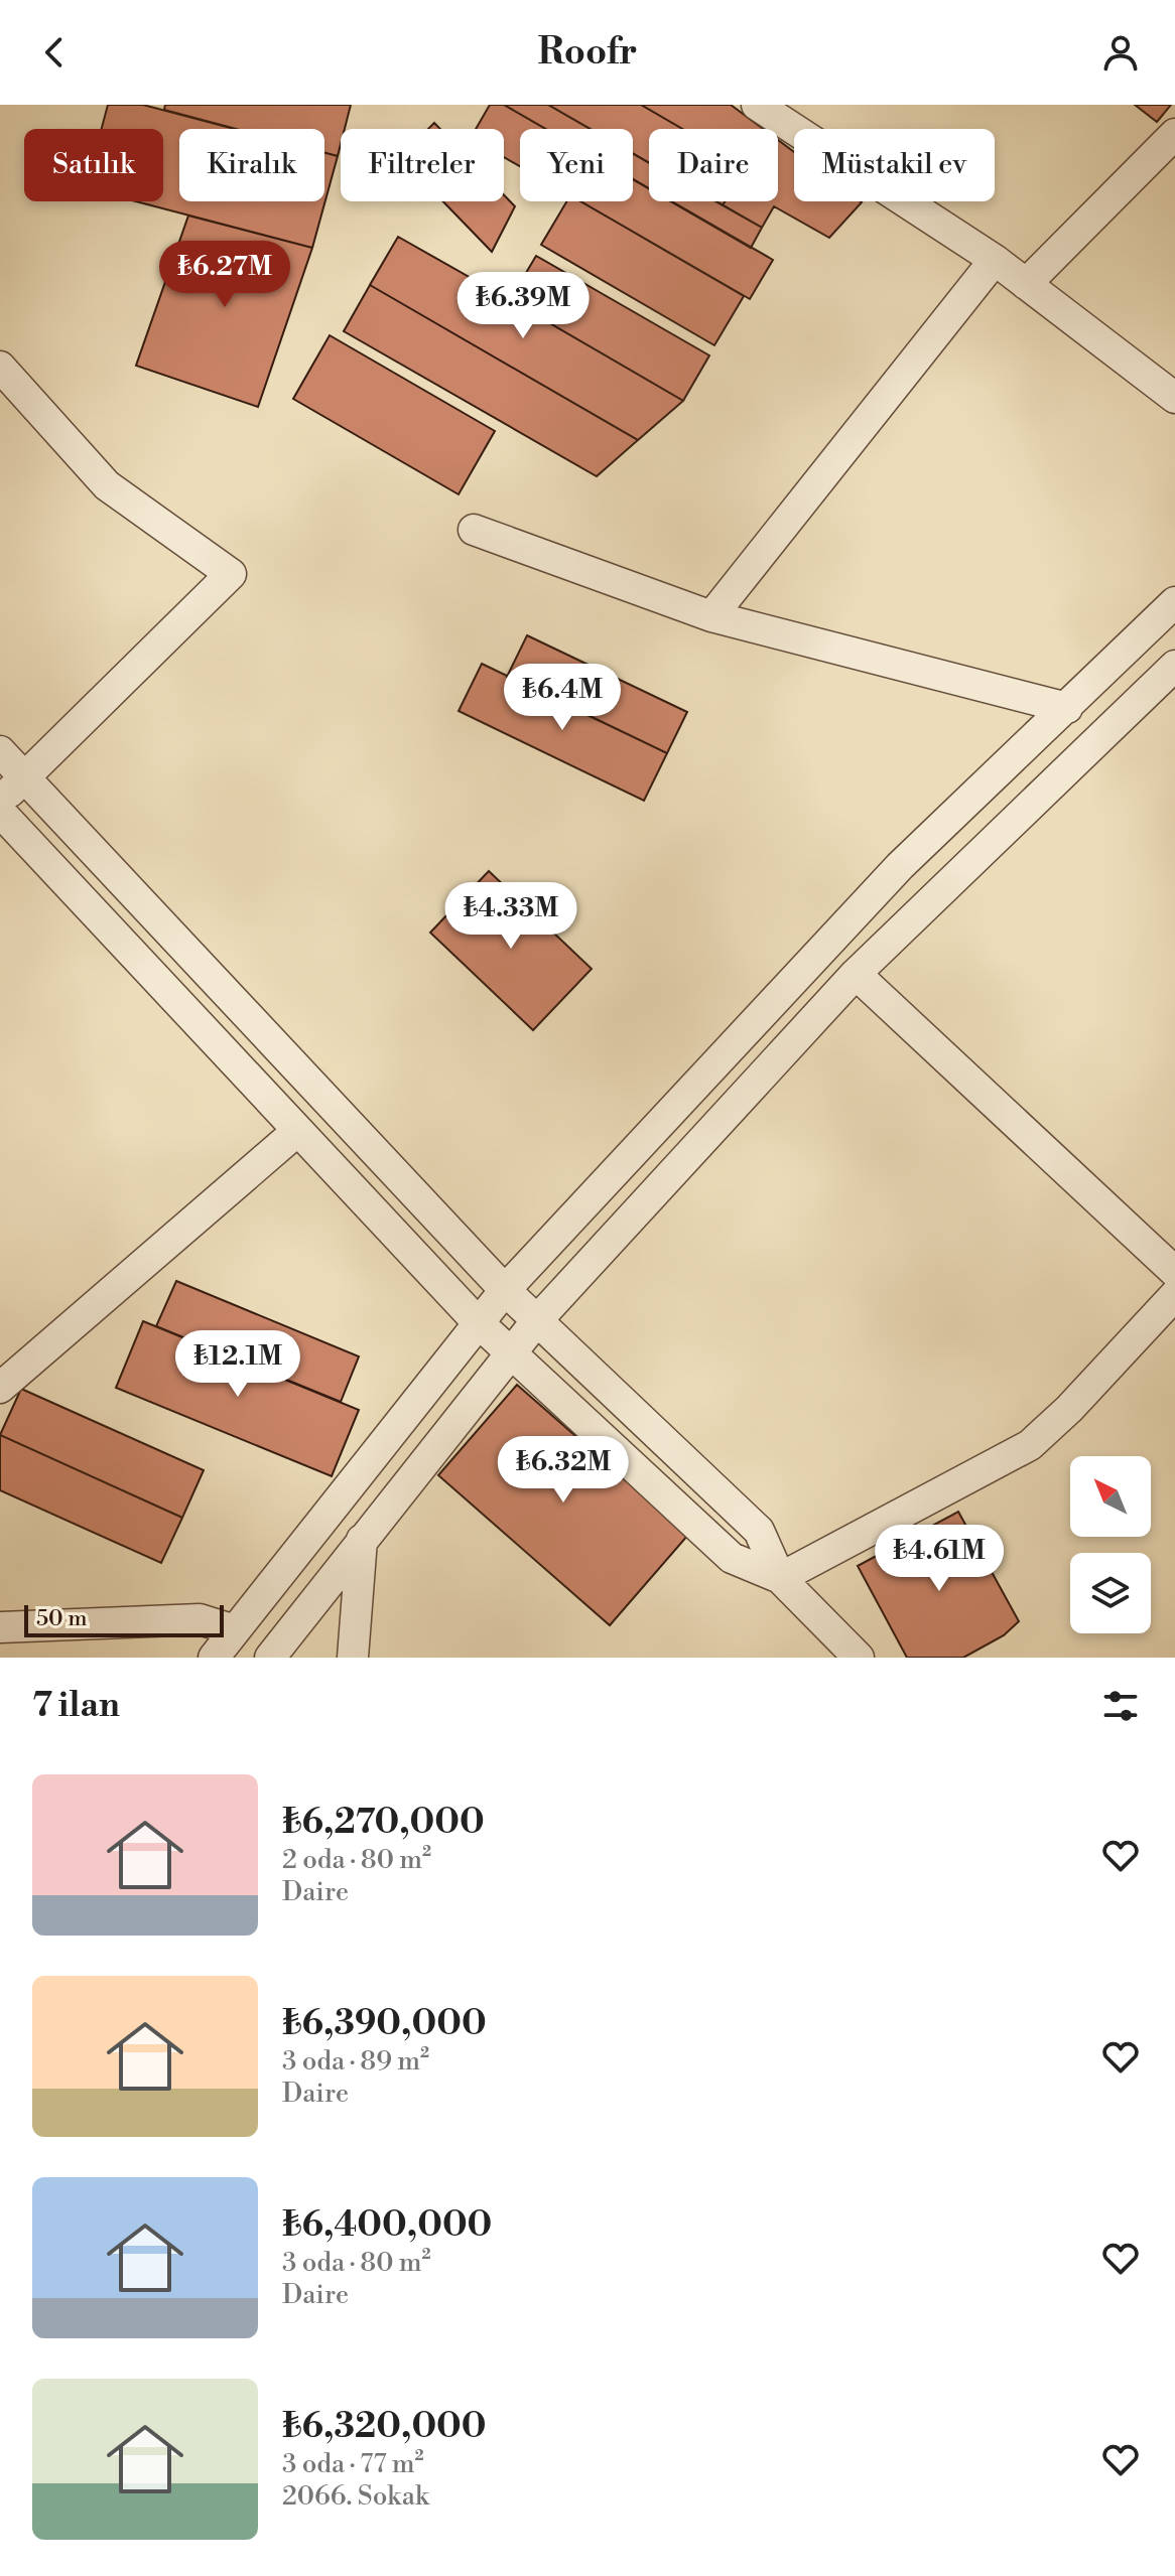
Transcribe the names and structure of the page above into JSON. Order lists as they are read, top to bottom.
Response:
{
  "scale_bar": "50 m",
  "north": "top left",
  "page": {
    "header": "Roofr",
    "chip": [
      "Satılık",
      "Kiralık",
      "Filtreler",
      "Yeni",
      "Daire",
      "Müstakil ev"
    ],
    "price": [
      "₺6.27M",
      "₺6.39M",
      "₺6.4M",
      "₺4.33M",
      "₺12.1M",
      "₺6.32M",
      "₺4.61M"
    ],
    "scale": "50 m",
    "heading": "7 ilan",
    "list": [
      {
        "name": "₺6,270,000",
        "note": "2 oda · 80 m² · Daire"
      },
      {
        "name": "₺6,390,000",
        "note": "3 oda · 89 m² · Daire"
      },
      {
        "name": "₺6,400,000",
        "note": "3 oda · 80 m² · Daire"
      },
      {
        "name": "₺6,320,000",
        "note": "3 oda · 77 m² · 2066. Sokak"
      }
    ]
  }
}
